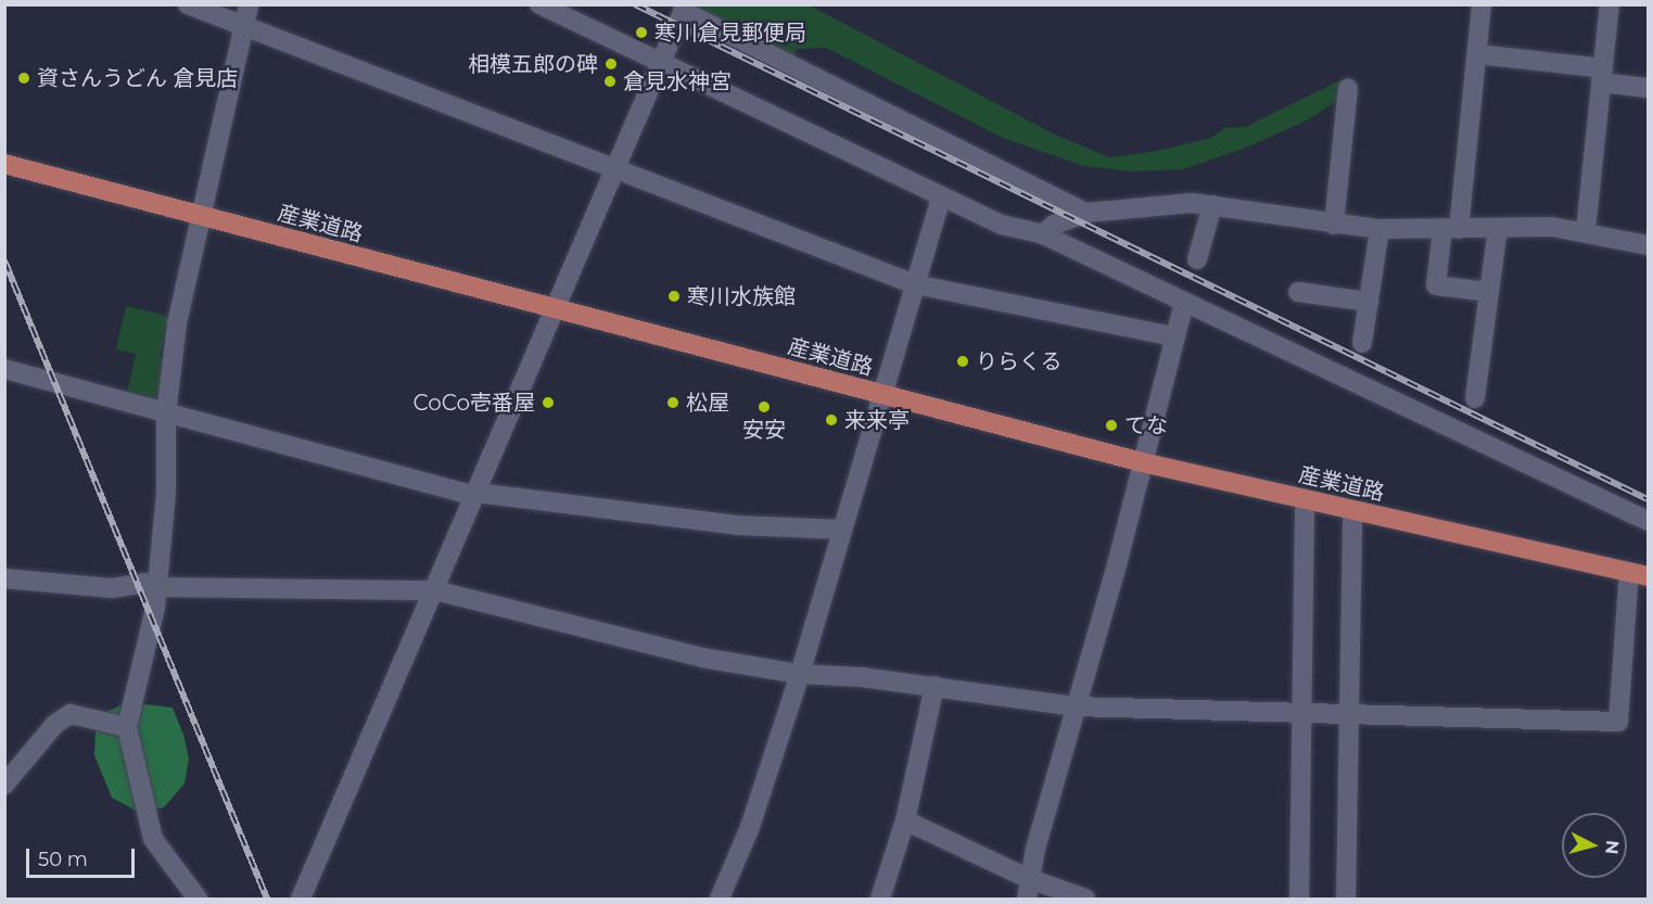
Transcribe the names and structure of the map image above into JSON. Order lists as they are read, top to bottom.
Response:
{
  "streets": {
    "main road": ["産業道路"]
  },
  "places": [
    "寒川倉見郵便局",
    "相模五郎の碑",
    "資さんうどん 倉見店",
    "倉見水神宮",
    "寒川水族館",
    "りらくる",
    "CoCo壱番屋",
    "松屋",
    "安安",
    "来来亭",
    "てな"
  ],
  "scale_bar": "50 m",
  "north": "right"
}
